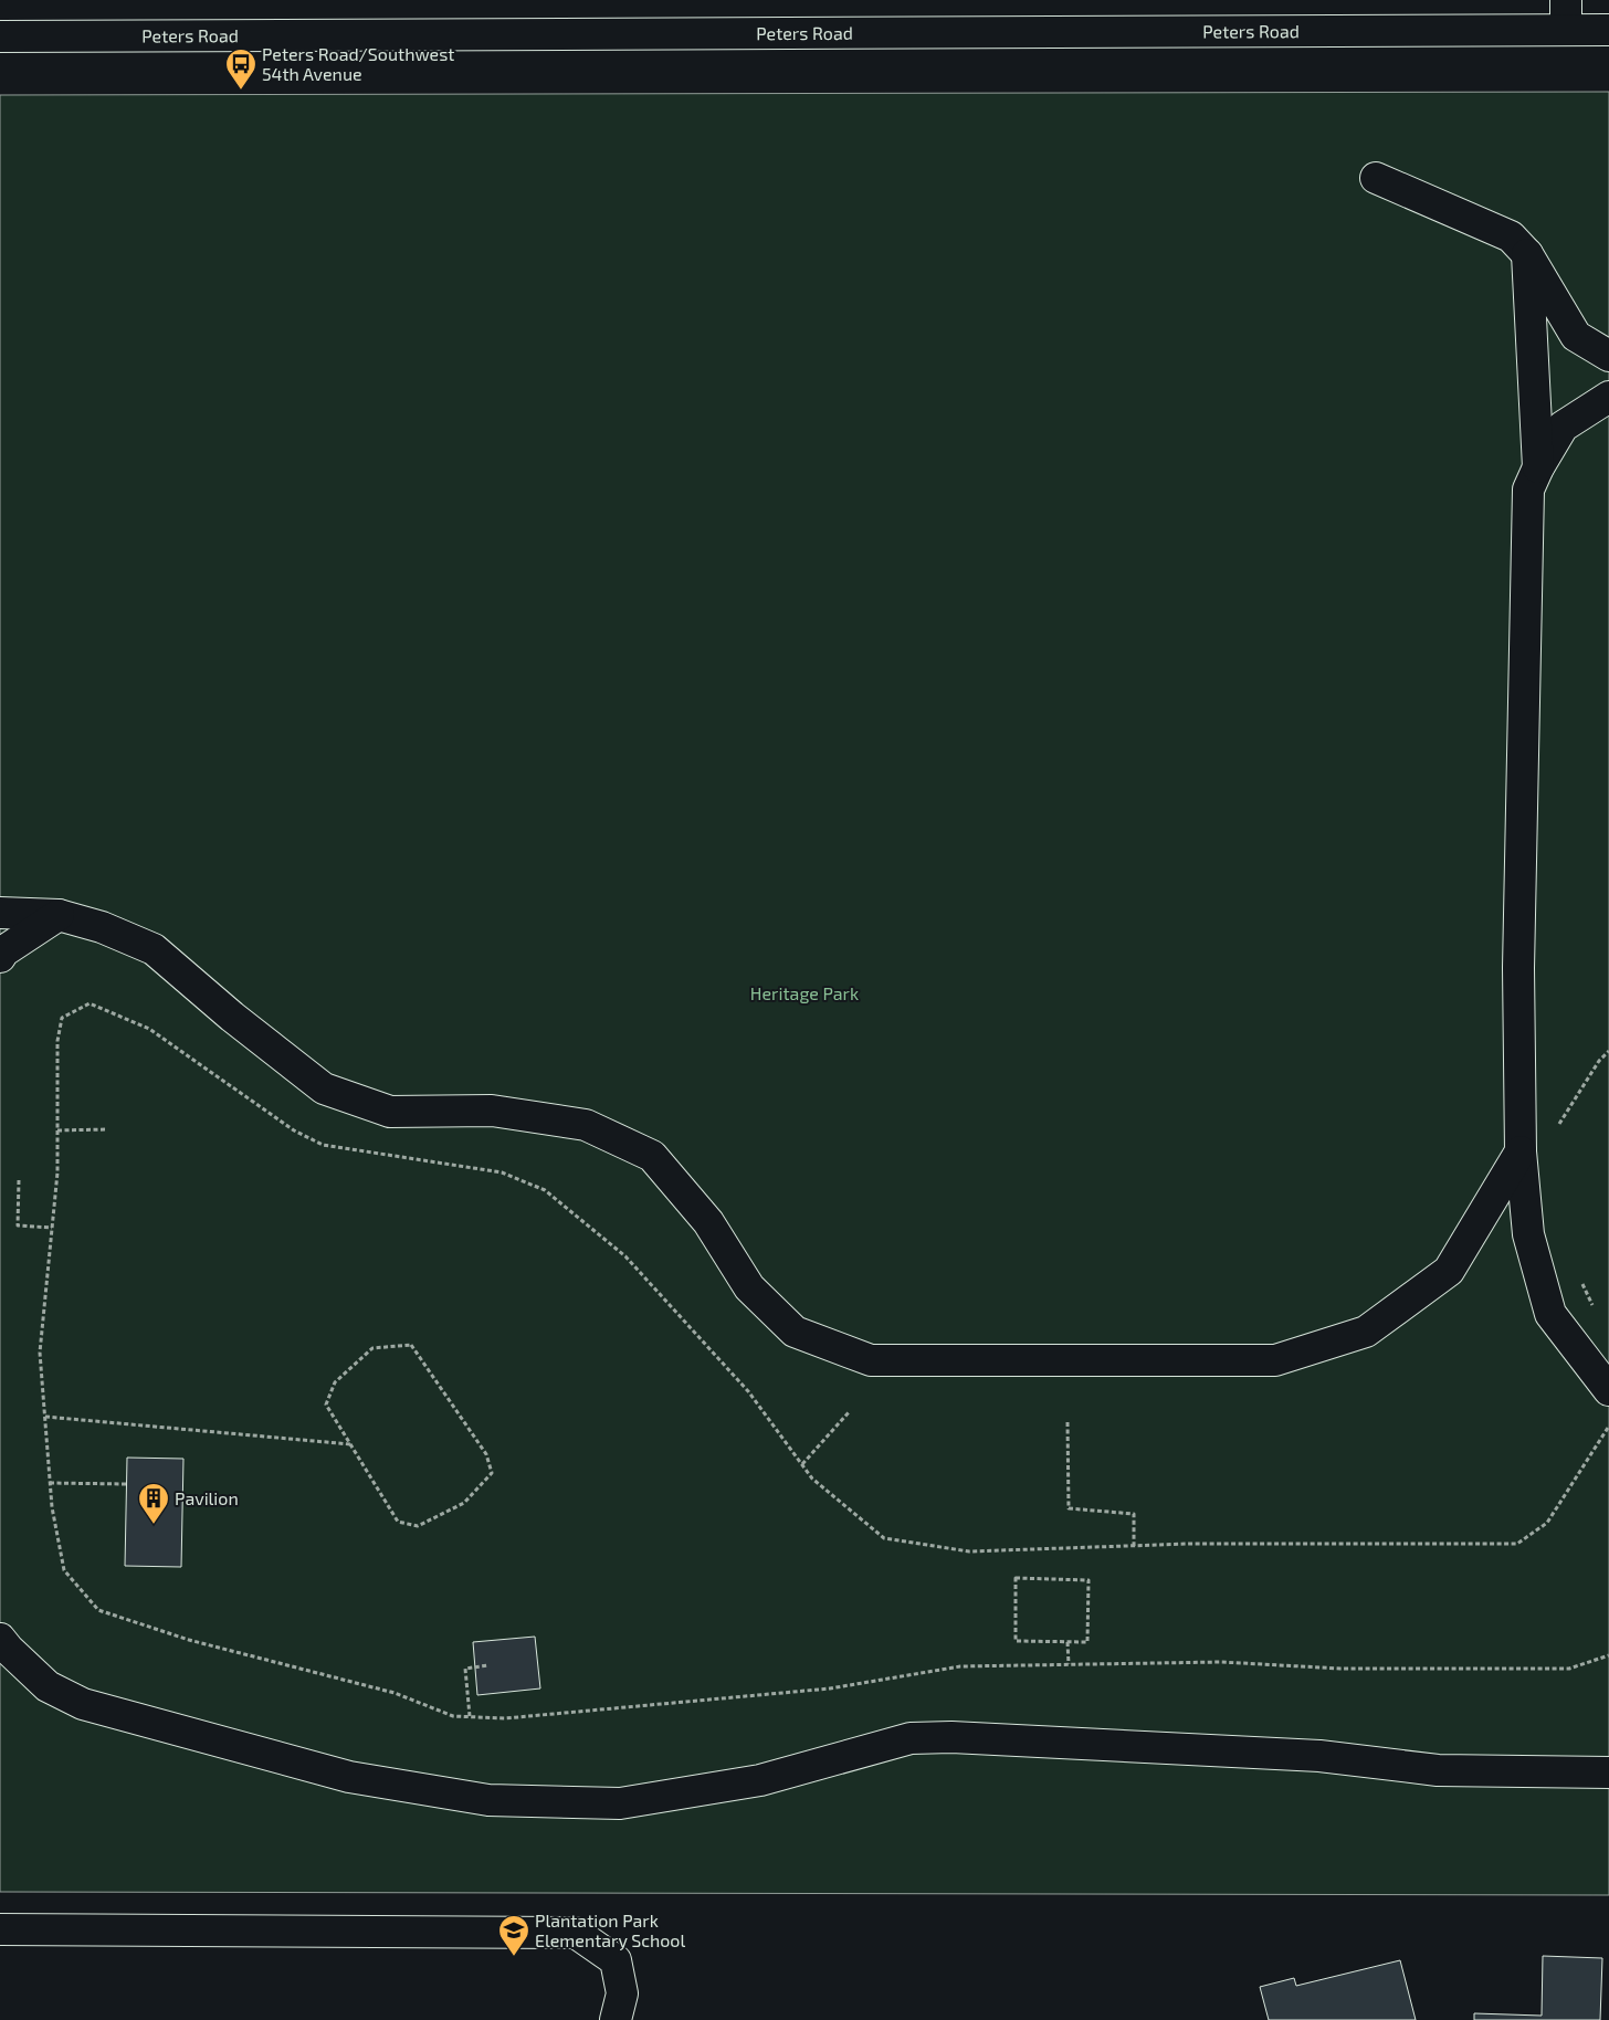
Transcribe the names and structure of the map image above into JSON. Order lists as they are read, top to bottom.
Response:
{
  "streets": {
    "main road": ["Peters Road"]
  },
  "parks": ["Heritage Park"],
  "places": {
    "bus stop": ["Peters Road/Southwest 54th Avenue"],
    "building": ["Pavilion"],
    "school or university": ["Plantation Park Elementary School"]
  }
}
